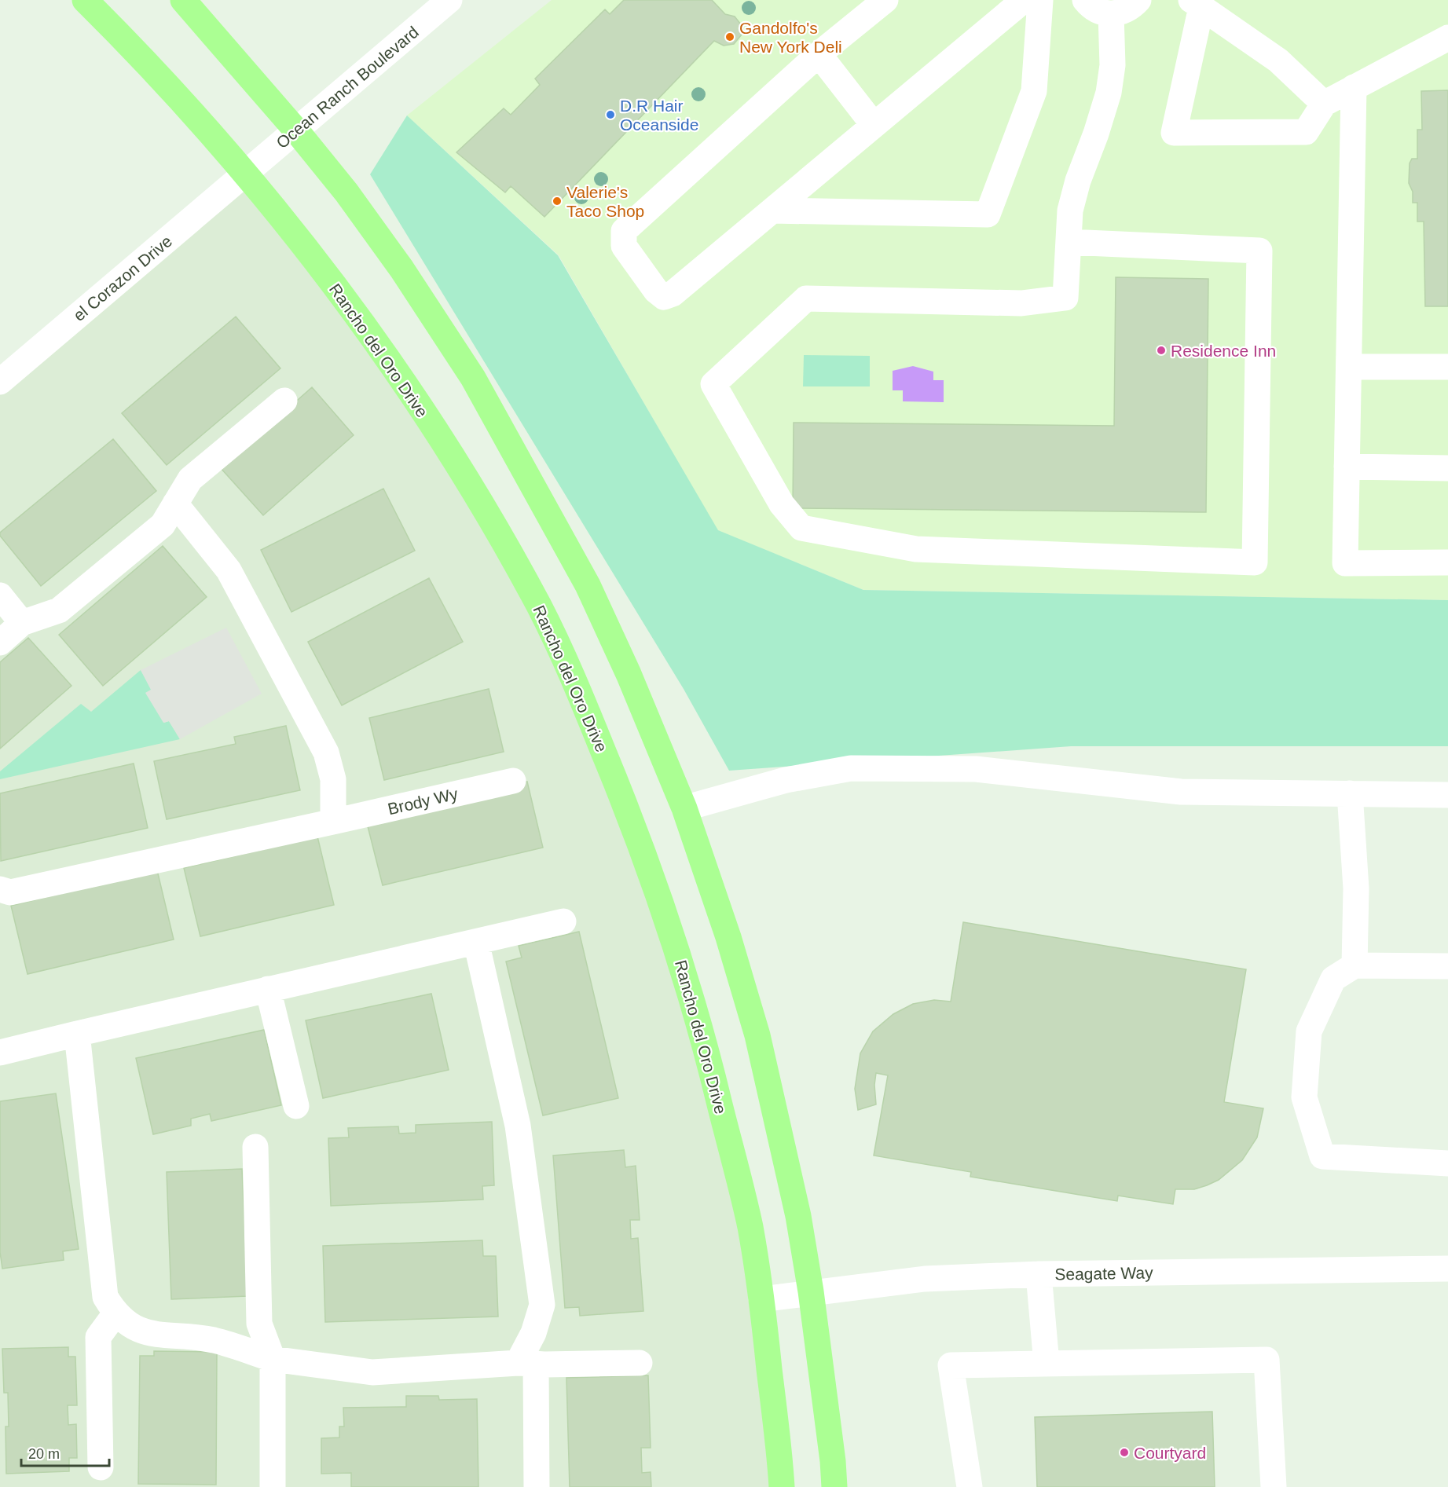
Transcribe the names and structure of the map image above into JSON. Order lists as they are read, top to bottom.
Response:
{
  "streets": {
    "main road": ["Rancho del Oro Drive"],
    "street": [
      "Ocean Ranch Boulevard",
      "el Corazon Drive",
      "Brody Wy",
      "Seagate Way"
    ]
  },
  "crossings": [
    ["Ocean Ranch Boulevard", "el Corazon Drive"],
    ["Ocean Ranch Boulevard", "Rancho del Oro Drive"],
    ["el Corazon Drive", "Rancho del Oro Drive"],
    ["Rancho del Oro Drive", "Seagate Way"]
  ],
  "places": [
    "Gandolfo's New York Deli",
    "D.R Hair Oceanside",
    "Valerie's Taco Shop",
    "Residence Inn",
    "Courtyard"
  ],
  "scale_bar": "20 m"
}
